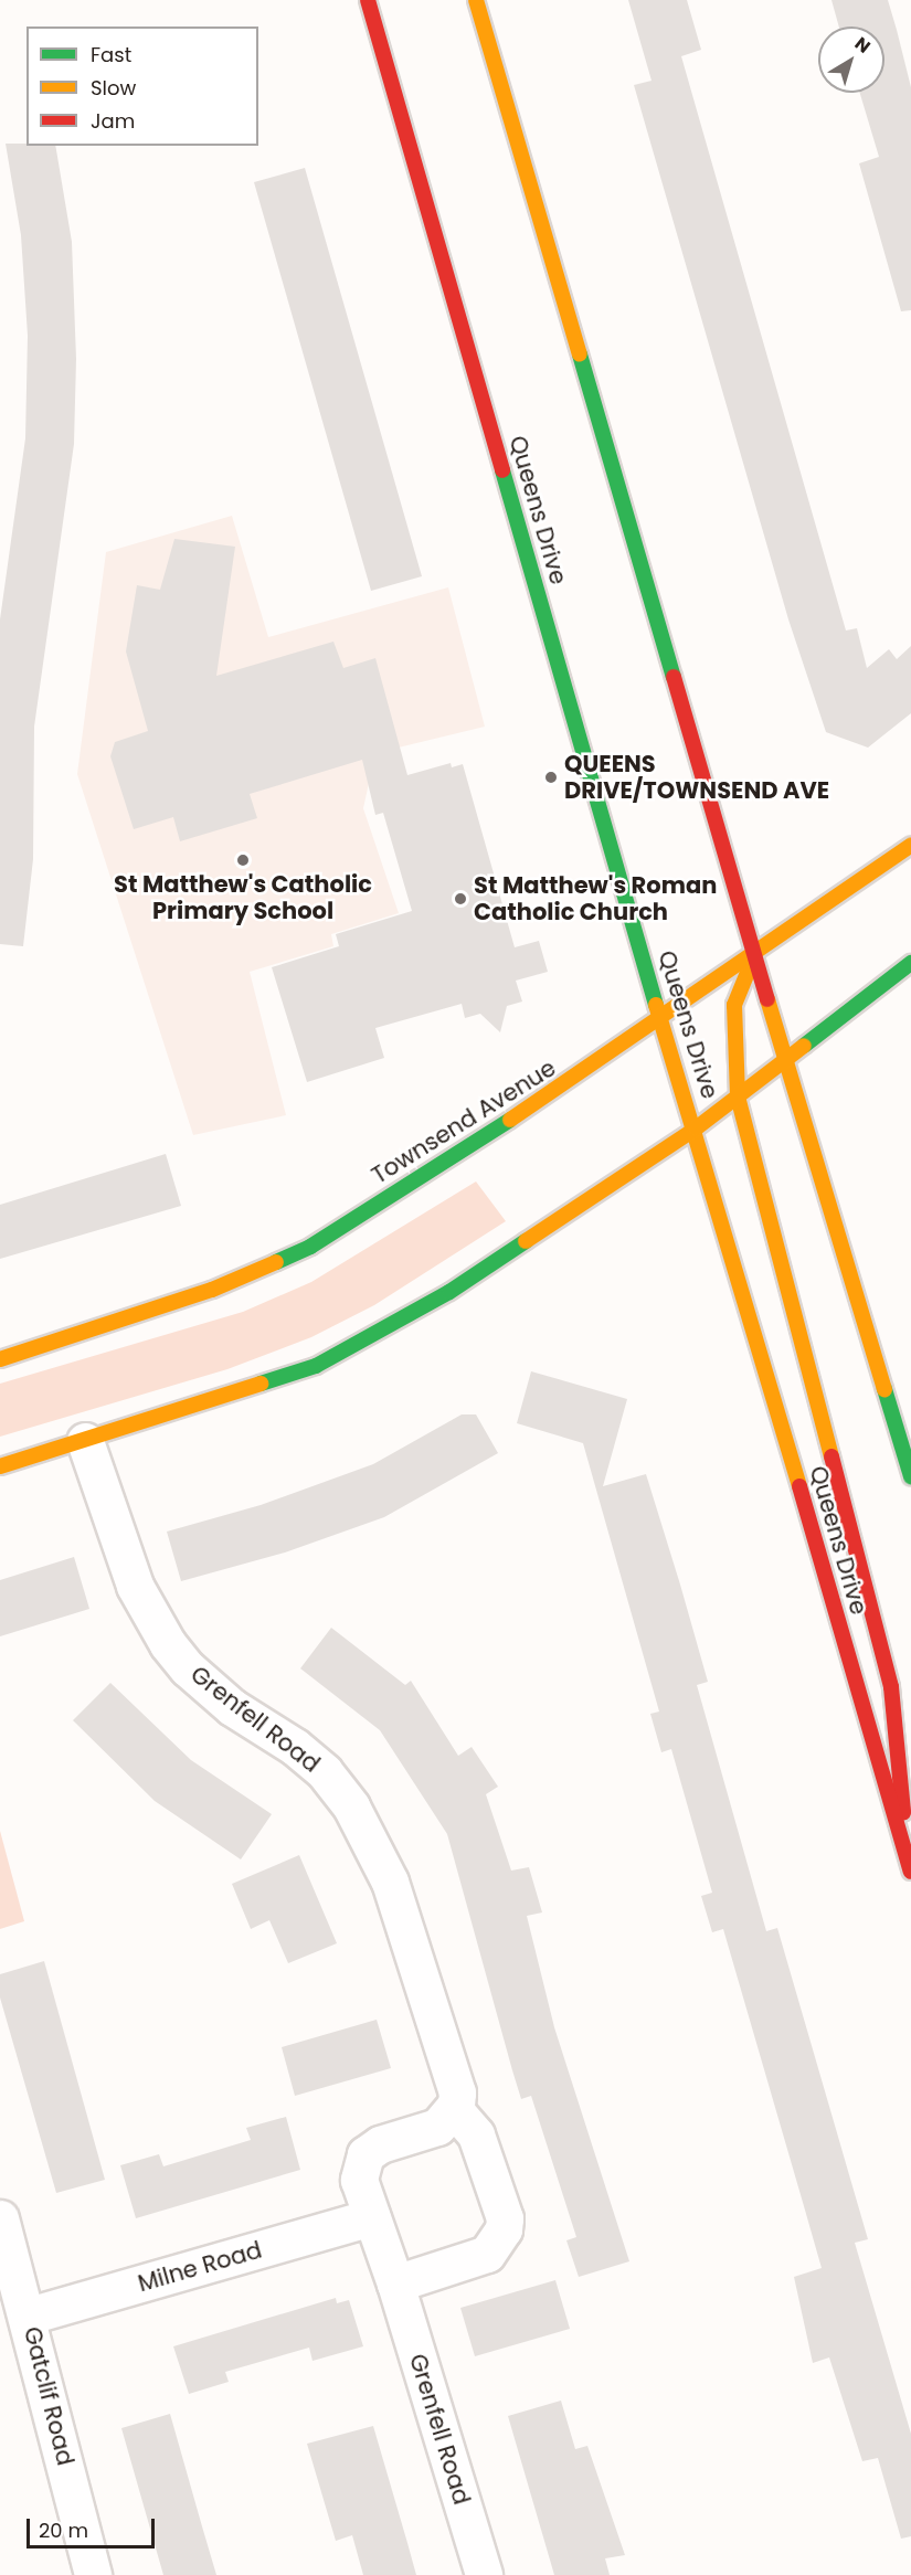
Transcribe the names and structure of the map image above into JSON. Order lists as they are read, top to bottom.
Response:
{
  "streets": {
    "main road": ["Queens Drive", "Townsend Avenue"],
    "street": ["Grenfell Road", "Milne Road", "Gatclif Road"]
  },
  "crossings": [
    ["Queens Drive", "Townsend Avenue"],
    ["Grenfell Road", "Milne Road"],
    ["Milne Road", "Gatclif Road"]
  ],
  "places": ["QUEENS DRIVE/TOWNSEND AVE", "St Matthew's Catholic Primary School", "St Matthew's Roman Catholic Church"],
  "legend": ["Fast", "Slow", "Jam"],
  "scale_bar": "20 m",
  "north": "top right"
}
